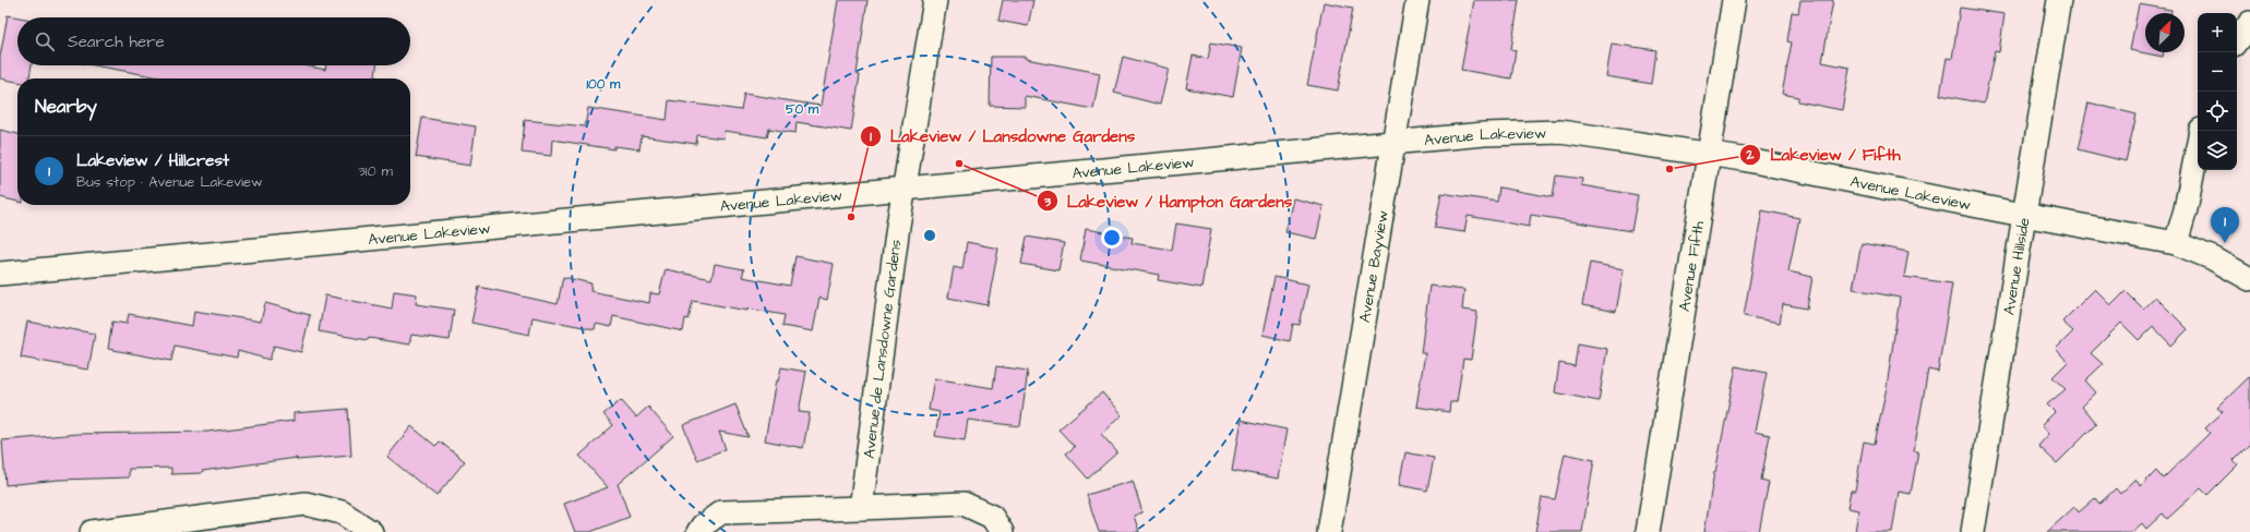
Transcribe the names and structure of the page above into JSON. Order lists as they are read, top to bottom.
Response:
{
  "streets": {
    "street": [
      "Avenue Lakeview",
      "Avenue Bayview",
      "Avenue Fifth",
      "Avenue Hillside",
      "Avenue de Lansdowne Gardens"
    ]
  },
  "crossings": [
    ["Avenue Lakeview", "Avenue Bayview"],
    ["Avenue Lakeview", "Avenue Fifth"],
    ["Avenue Lakeview", "Avenue Hillside"],
    ["Avenue Lakeview", "Avenue de Lansdowne Gardens"]
  ],
  "places": ["Lakeview / Hampton Gardens", "Lakeview / Fifth", "Lakeview / Lansdowne Gardens"],
  "north": "top right",
  "page": {
    "map_buttons": ["+", "−"],
    "search": "Search here",
    "heading": "Nearby",
    "list": [
      {
        "mark": "1",
        "name": "Lakeview / Hillcrest",
        "note": "Bus stop · Avenue Lakeview",
        "value": "310 m"
      }
    ],
    "pins": "1"
  },
  "rings": ["100 m", "50 m"]
}
